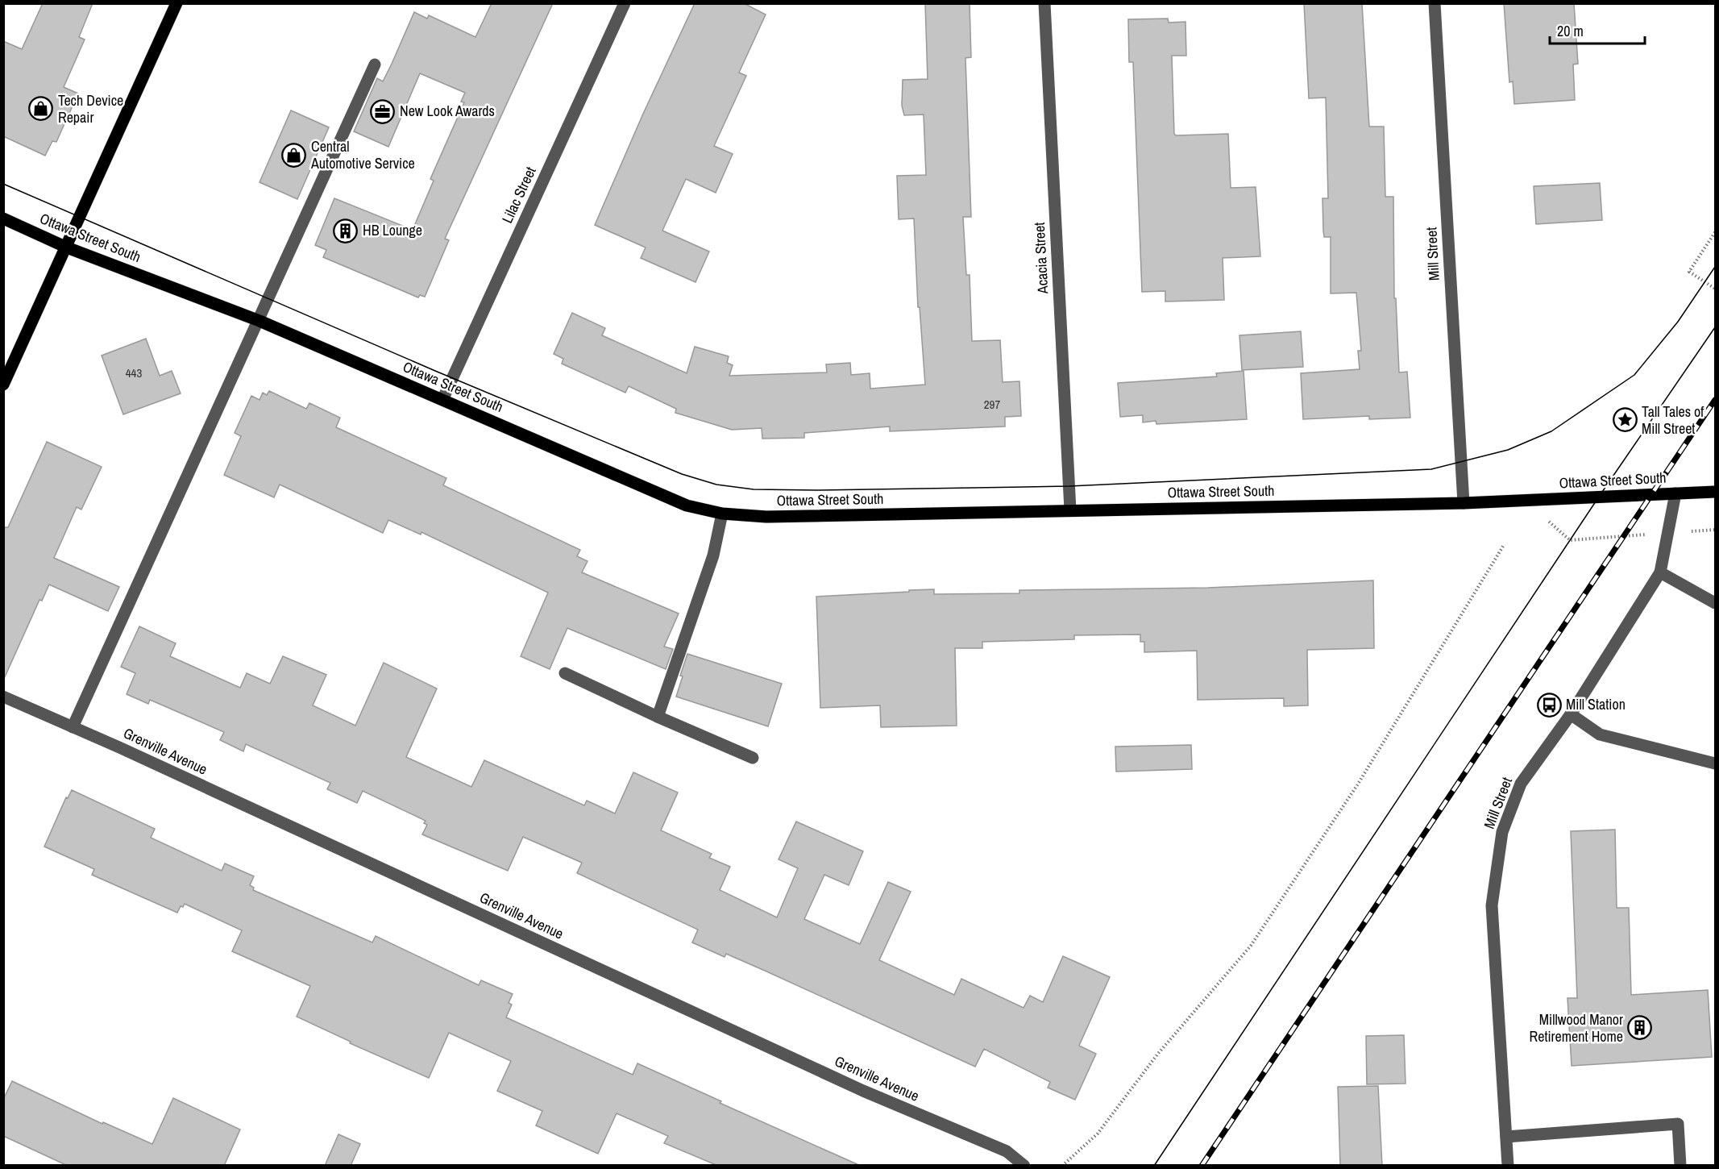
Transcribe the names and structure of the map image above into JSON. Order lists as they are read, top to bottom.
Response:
{
  "streets": {
    "main road": ["Ottawa Street South"],
    "street": [
      "Lilac Street",
      "Mill Street",
      "Acacia Street",
      "Grenville Avenue"
    ]
  },
  "crossings": [
    ["Lilac Street", "Ottawa Street South"],
    ["Ottawa Street South", "Mill Street"],
    ["Ottawa Street South", "Acacia Street"]
  ],
  "places": {
    "shop": ["Tech Device Repair", "Central Automotive Service"],
    "office": ["New Look Awards"],
    "building": ["HB Lounge", "Millwood Manor Retirement Home"],
    "place": ["Tall Tales of Mill Street"],
    "bus stop": ["Mill Station"]
  },
  "house_numbers": ["443", "297"],
  "scale_bar": "20 m"
}
